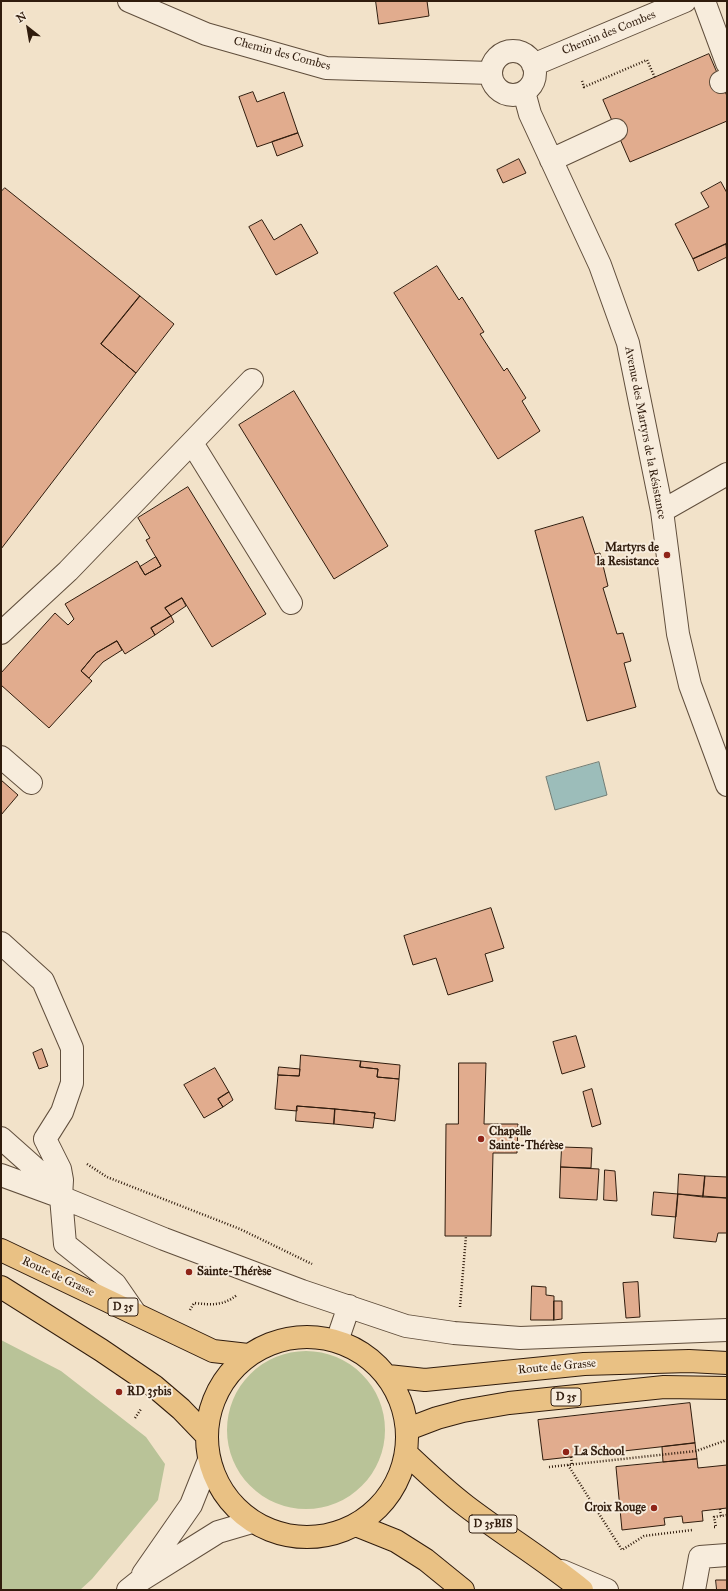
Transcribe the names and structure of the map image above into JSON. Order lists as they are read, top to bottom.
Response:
{
  "streets": {
    "main road": ["Route de Grasse", "D 35", "D 35BIS"],
    "street": ["Chemin des Combes", "Avenue des Martyrs de la Résistance"]
  },
  "crossings": [
    ["Chemin des Combes", "Avenue des Martyrs de la Résistance"]
  ],
  "places": [
    "Martyrs de la Resistance",
    "Chapelle Sainte-Thérèse",
    "Sainte-Thérèse",
    "RD 35bis",
    "La School",
    "Croix Rouge"
  ],
  "north": "top left"
}
